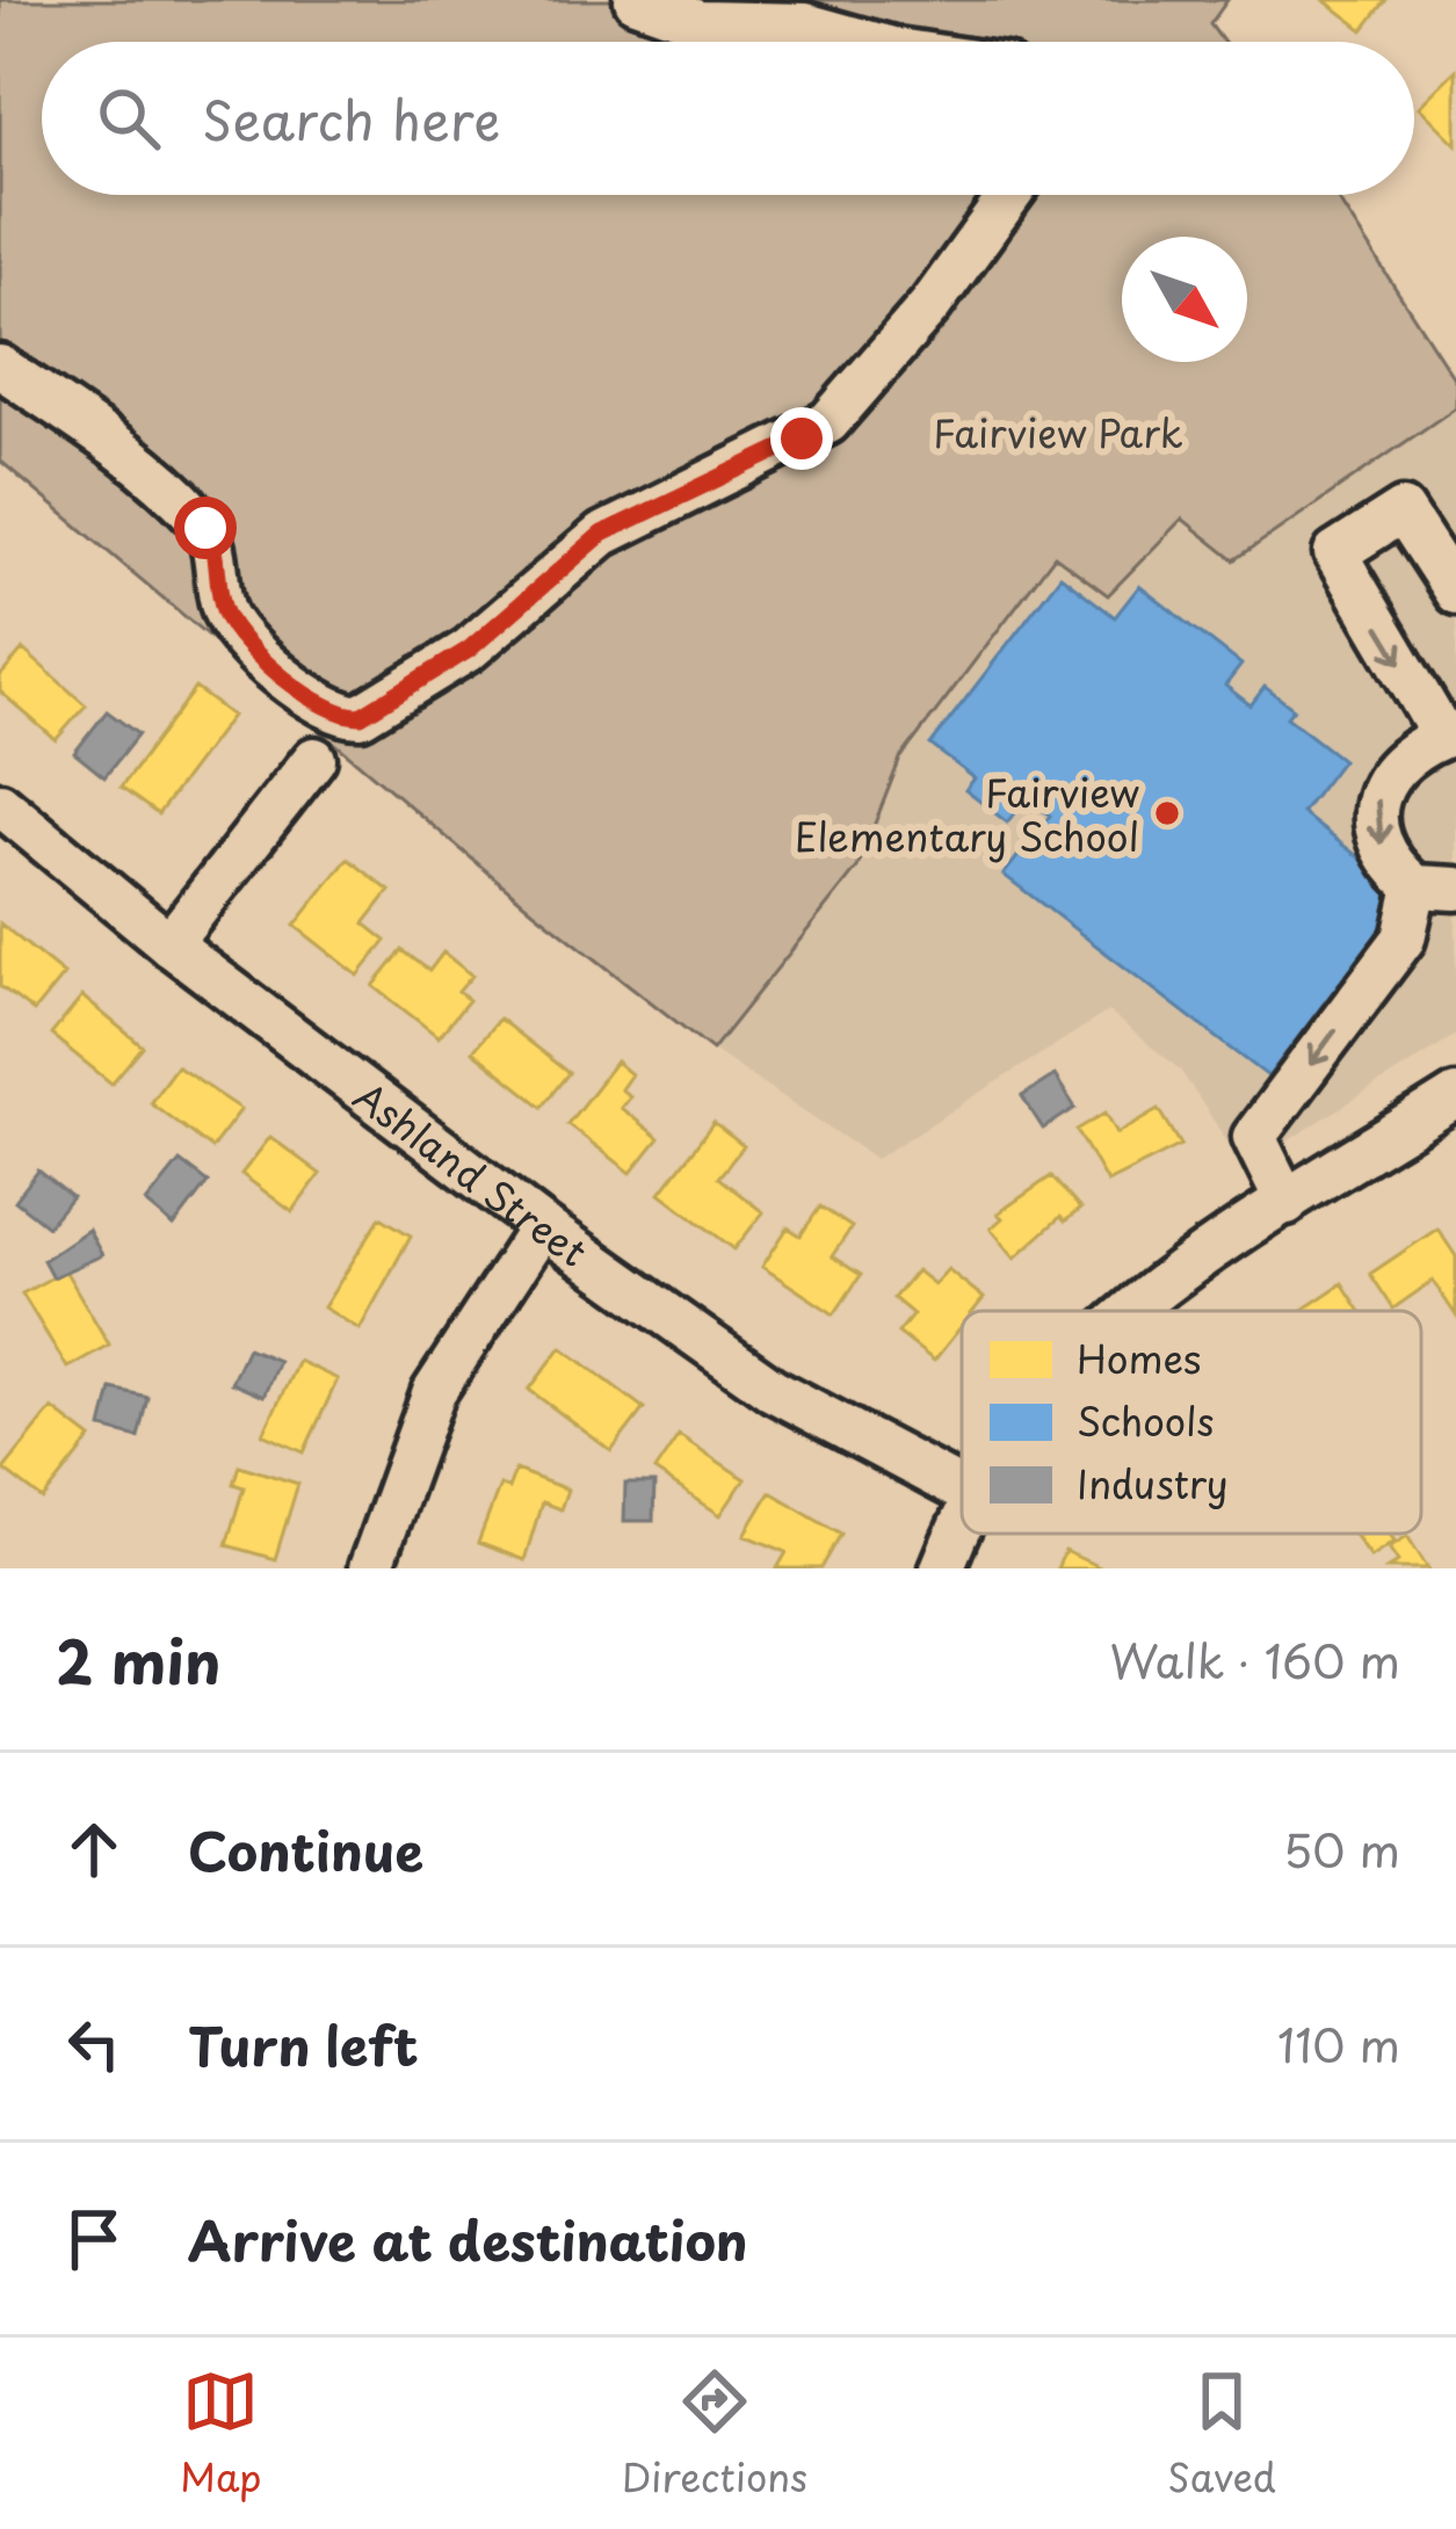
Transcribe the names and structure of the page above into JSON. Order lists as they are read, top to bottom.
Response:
{
  "streets": {
    "street": ["Ashland Street"]
  },
  "parks": ["Fairview Park"],
  "places": ["Fairview Elementary School"],
  "legend": ["Homes", "Schools", "Industry"],
  "north": "bottom right",
  "page": {
    "search": "Search here",
    "heading": ["2 min", "Walk · 160 m"],
    "list": [
      ["Continue", "50 m"],
      ["Turn left", "110 m"],
      "Arrive at destination"
    ],
    "nav": ["Map", "Directions", "Saved"]
  }
}
